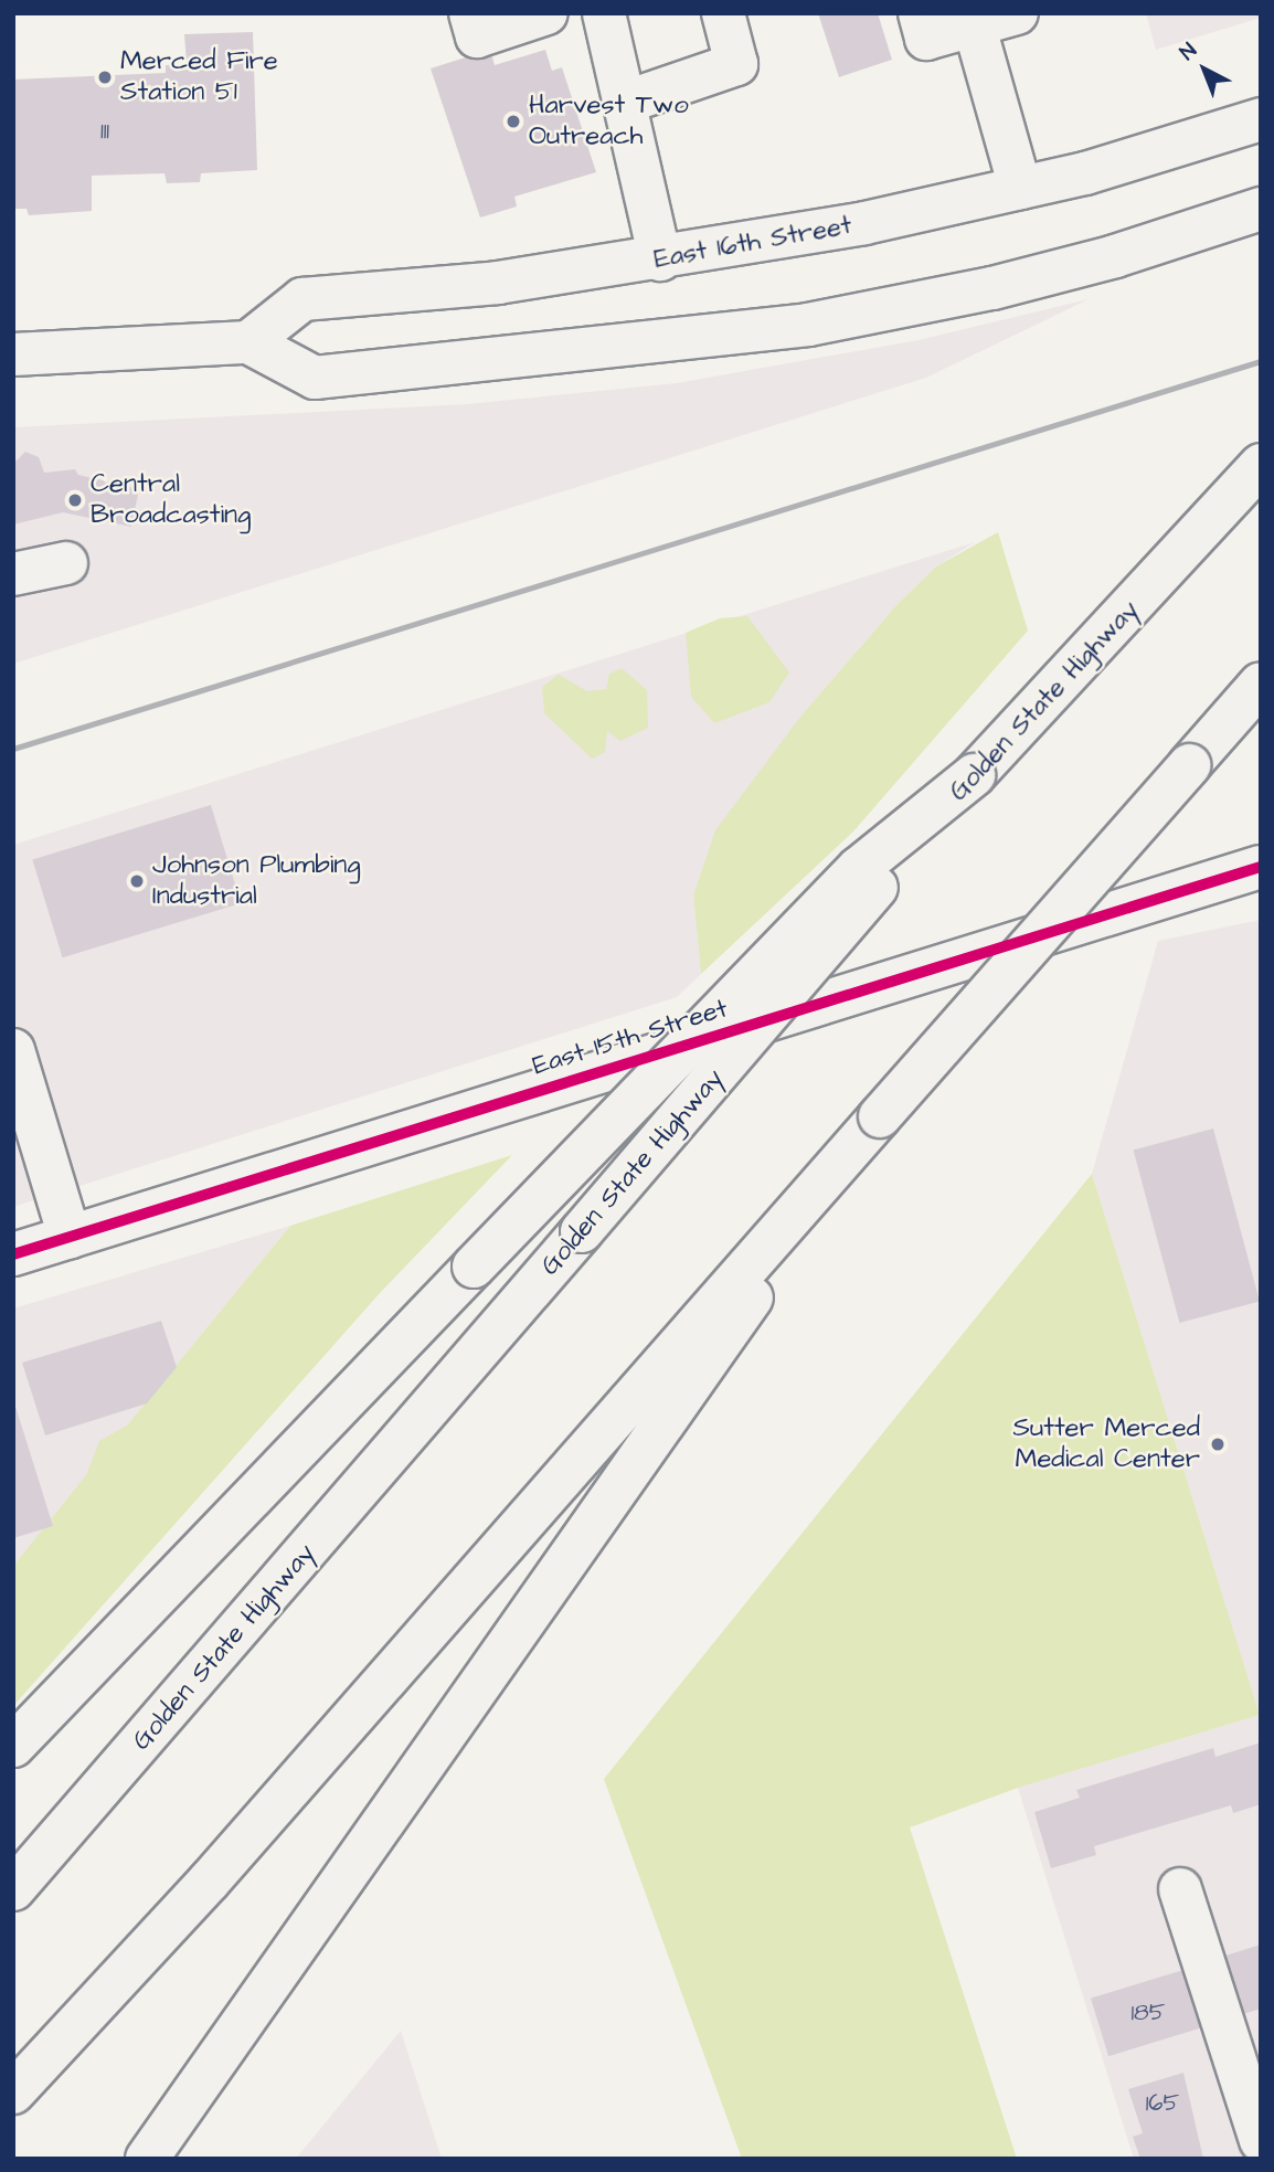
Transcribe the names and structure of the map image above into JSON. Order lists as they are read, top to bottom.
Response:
{
  "streets": {
    "main road": ["East 16th Street", "Golden State Highway", "East 15th Street"]
  },
  "places": [
    "Merced Fire Station 51",
    "Harvest Two Outreach",
    "Central Broadcasting",
    "Johnson Plumbing Industrial",
    "Sutter Merced Medical Center"
  ],
  "house_numbers": ["111", "185", "165"],
  "north": "top left"
}
